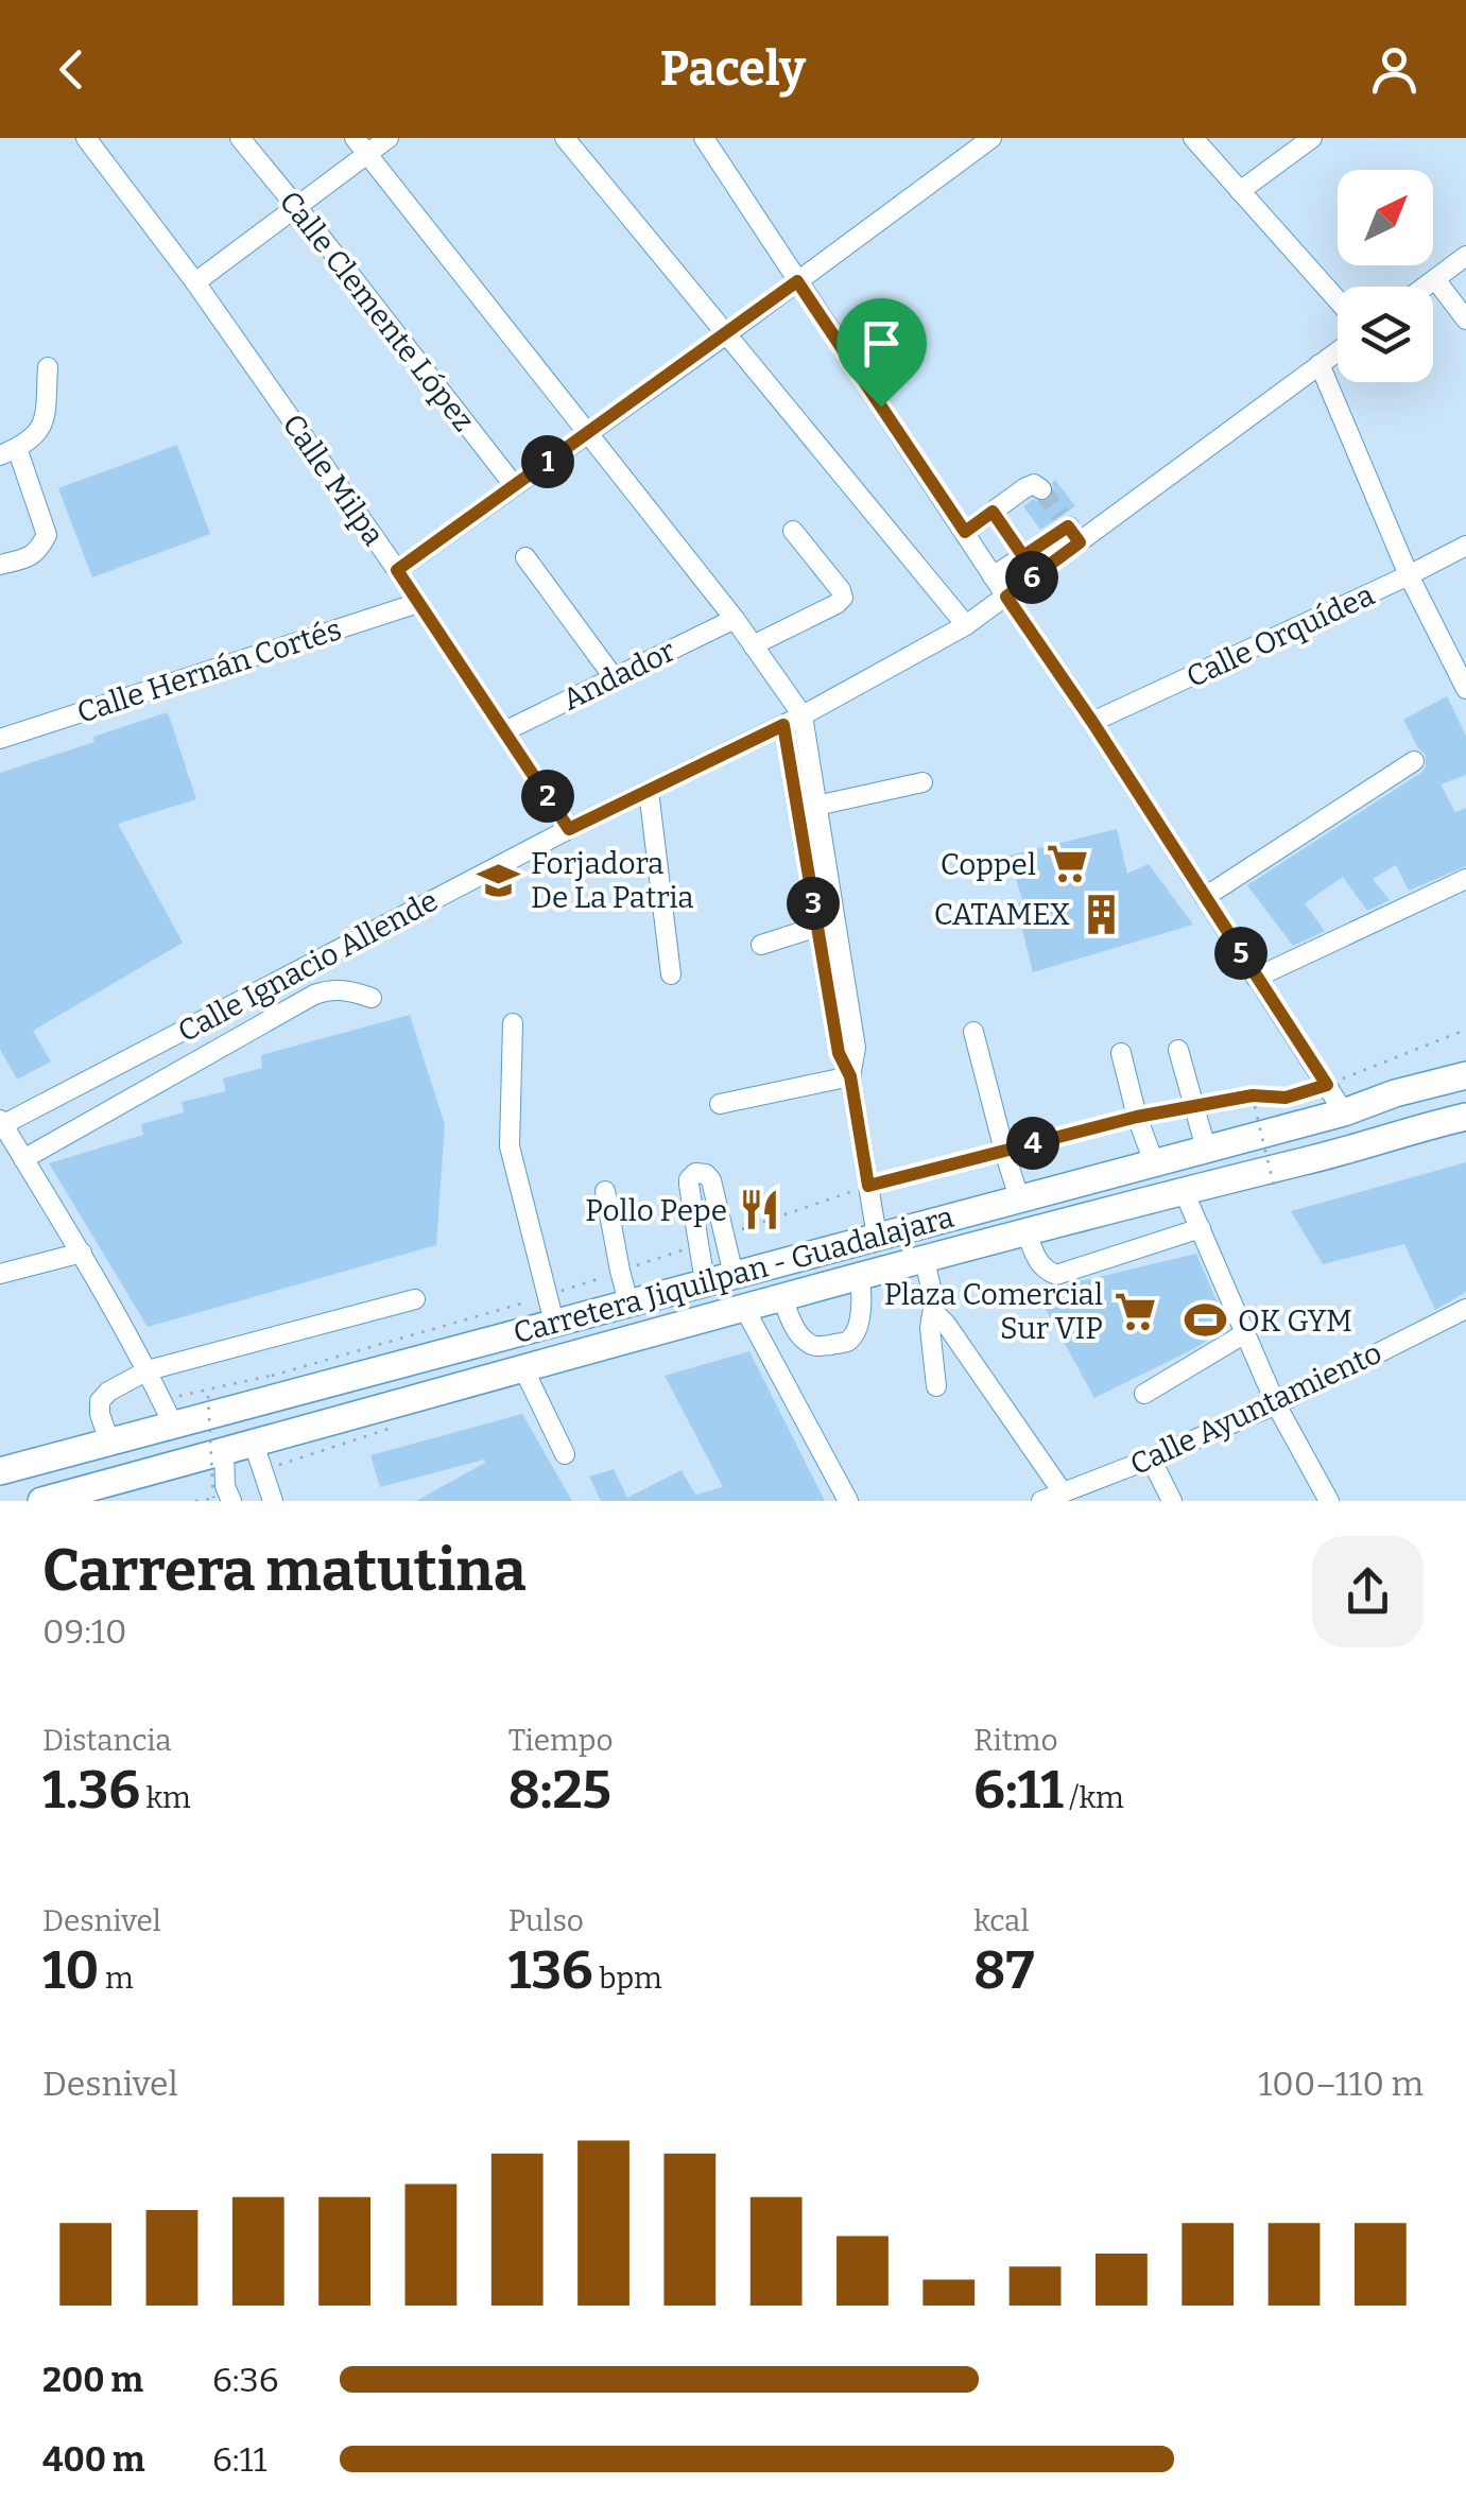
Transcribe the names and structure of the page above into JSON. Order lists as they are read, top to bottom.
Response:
{
  "streets": {
    "highway": ["Carretera Jiquilpan - Guadalajara"],
    "street": [
      "Calle Clemente López",
      "Calle Milpa",
      "Calle Orquídea",
      "Calle Hernán Cortés",
      "Andador",
      "Calle Ignacio Allende",
      "Calle Ayuntamiento"
    ]
  },
  "crossings": [
    ["Calle Milpa", "Calle Hernán Cortés"],
    ["Calle Milpa", "Andador"],
    ["Calle Milpa", "Calle Ignacio Allende"]
  ],
  "places": {
    "supermarket": ["Coppel", "Plaza Comercial Sur VIP"],
    "school or university": ["Forjadora De La Patria"],
    "building": ["CATAMEX"],
    "restaurant": ["Pollo Pepe"],
    "sports": ["OK GYM"]
  },
  "north": "top right",
  "page": {
    "header": "Pacely",
    "pins": [
      "1",
      "6",
      "2",
      "3",
      "5",
      "4"
    ],
    "heading": ["Carrera matutina", "09:10"],
    "stats": [
      ["Distancia", "1.36 km"],
      ["Tiempo", "8:25"],
      ["Ritmo", "6:11 /km"],
      ["Desnivel", "10 m"],
      ["Pulso", "136 bpm"],
      ["kcal", "87"]
    ],
    "chart": ["Desnivel", "100–110 m"],
    "list": [
      {
        "name": "200 m",
        "note": "6:36"
      },
      {
        "name": "400 m",
        "note": "6:11"
      }
    ]
  }
}
